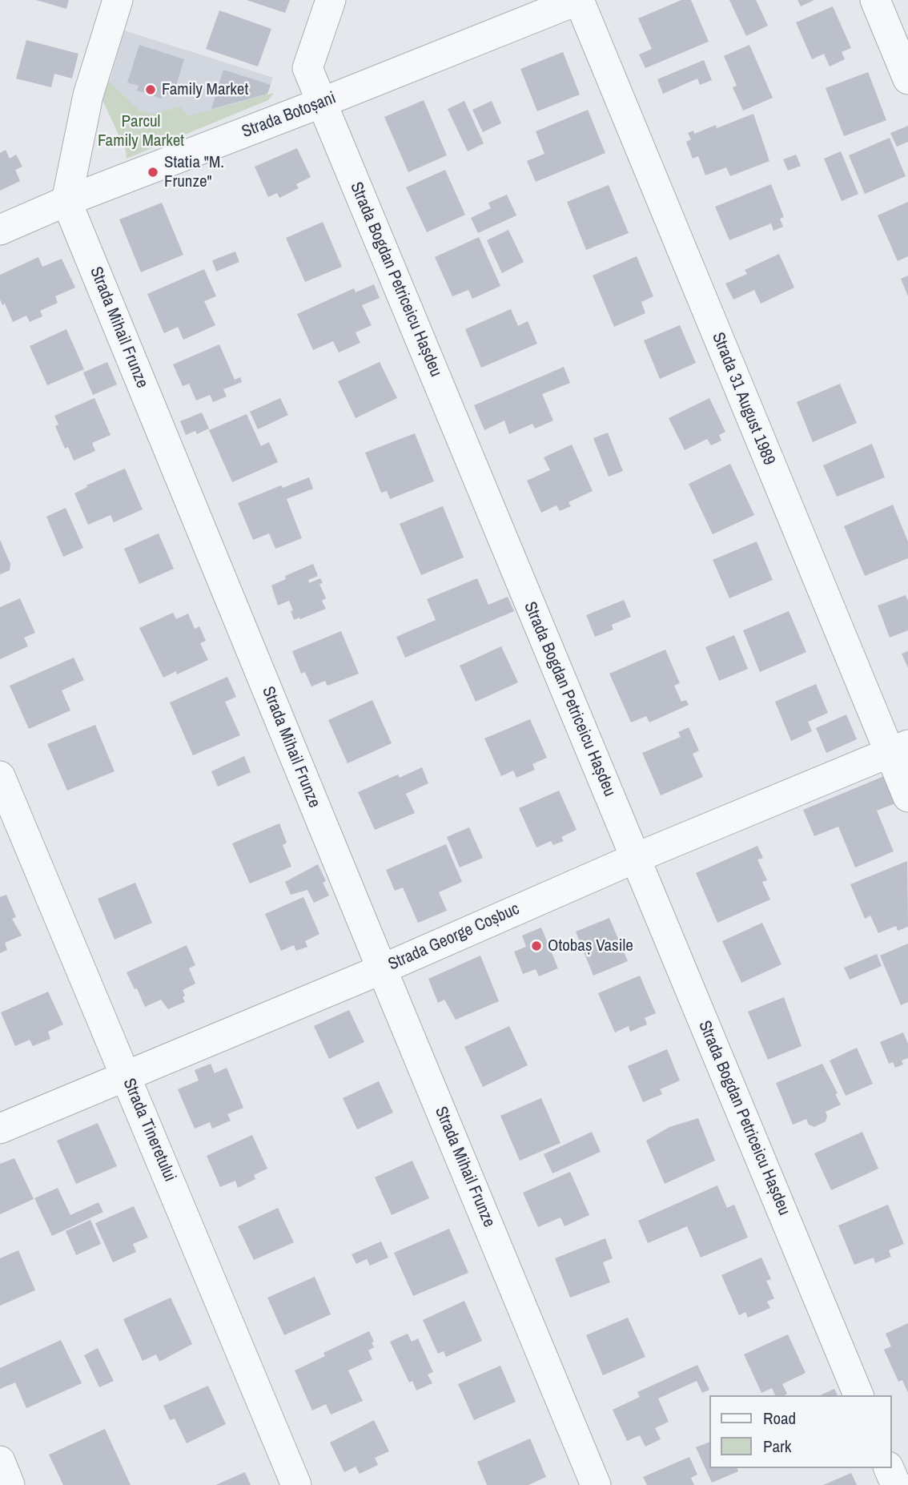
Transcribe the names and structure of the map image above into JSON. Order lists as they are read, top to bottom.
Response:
{
  "streets": {
    "street": [
      "Strada Botoșani",
      "Strada Bogdan Petriceicu Hașdeu",
      "Strada Mihail Frunze",
      "Strada 31 August 1989",
      "Strada George Coșbuc",
      "Strada Tineretului"
    ]
  },
  "crossings": [
    ["Strada Botoșani", "Strada Bogdan Petriceicu Hașdeu"],
    ["Strada Botoșani", "Strada Mihail Frunze"],
    ["Strada Botoșani", "Strada 31 August 1989"],
    ["Strada Bogdan Petriceicu Hașdeu", "Strada George Coșbuc"],
    ["Strada Mihail Frunze", "Strada George Coșbuc"],
    ["Strada 31 August 1989", "Strada George Coșbuc"],
    ["Strada George Coșbuc", "Strada Tineretului"]
  ],
  "parks": ["Parcul Family Market"],
  "places": ["Family Market", "Statia \"M. Frunze\"", "Otobaș Vasile"],
  "legend": ["Road", "Park"]
}
